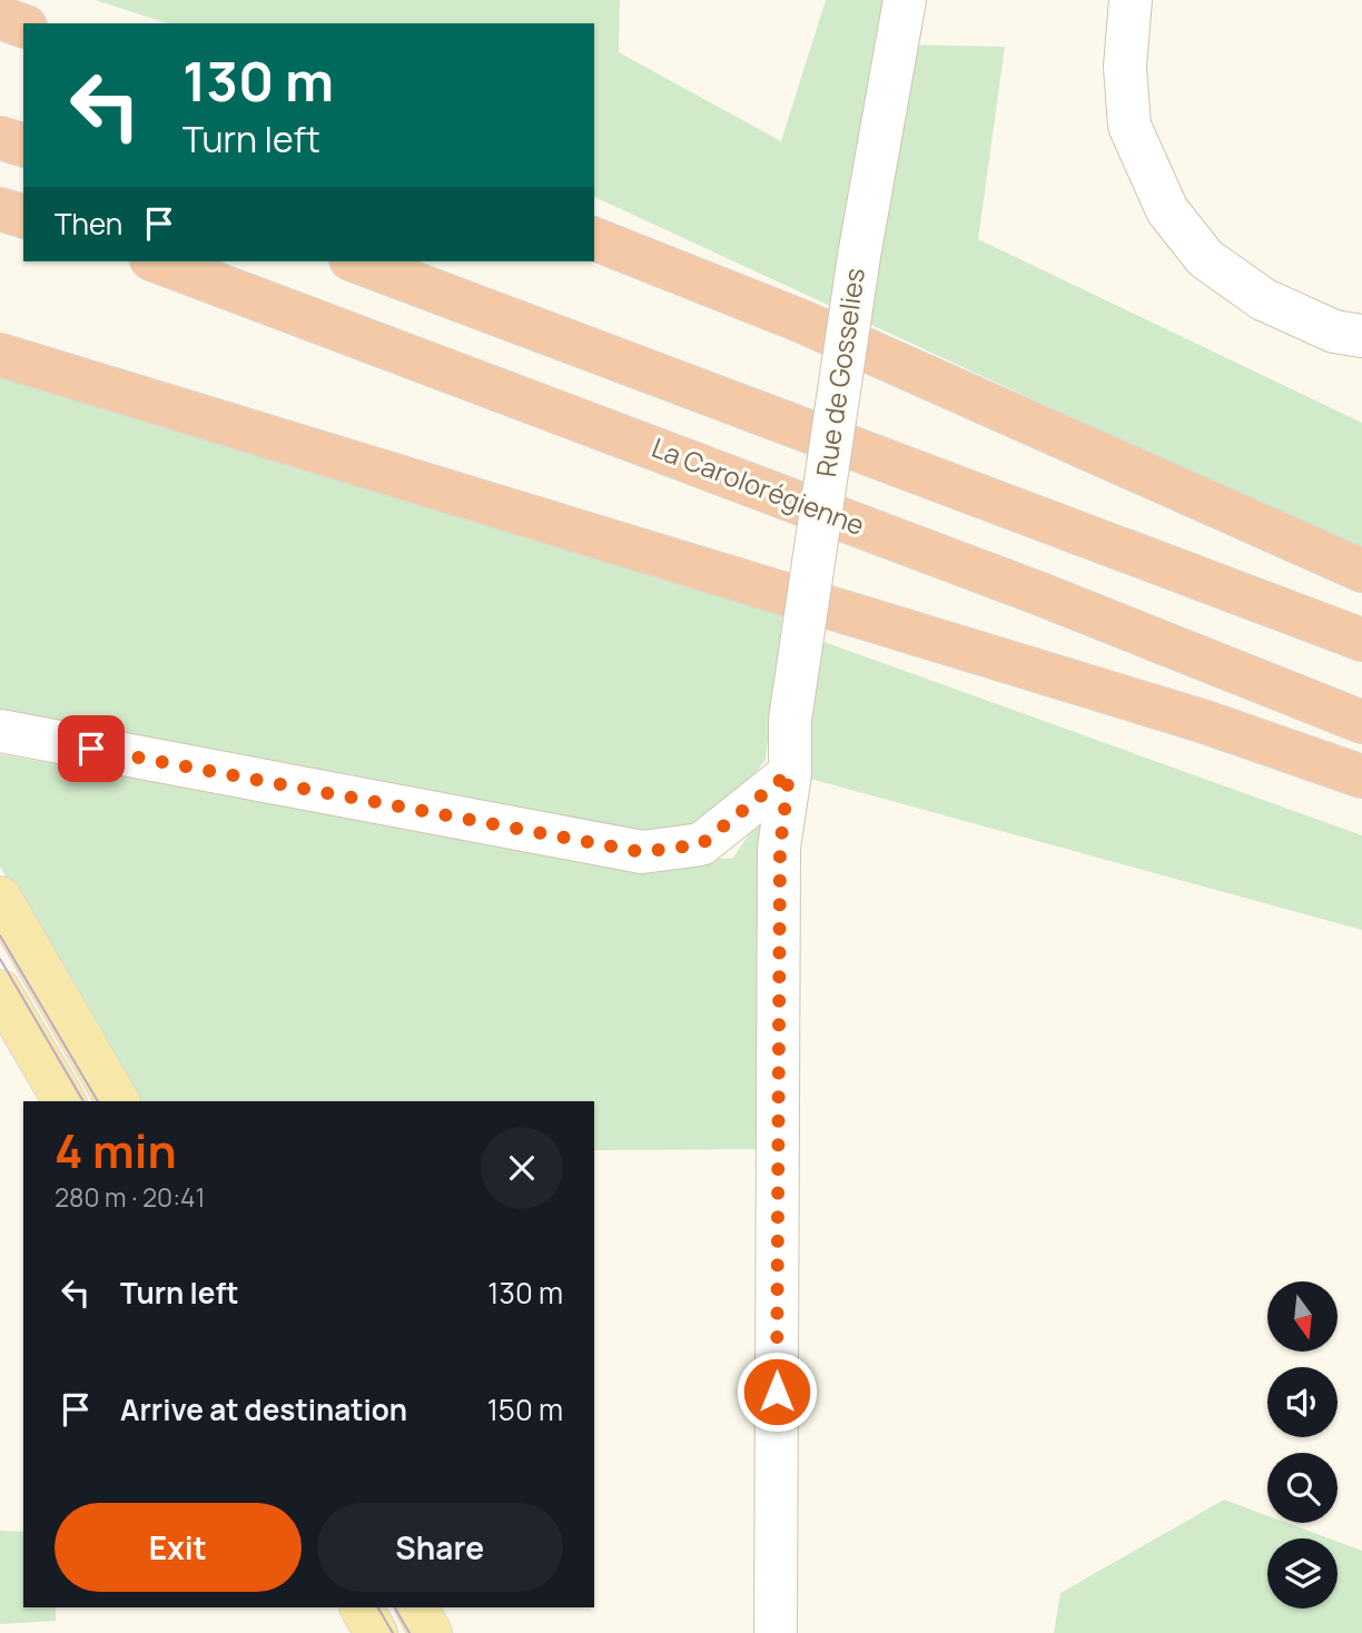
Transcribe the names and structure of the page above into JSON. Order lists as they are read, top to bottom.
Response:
{
  "streets": {
    "highway": ["La Carolorégienne"],
    "street": ["Rue de Gosselies"]
  },
  "north": "bottom",
  "page": {
    "turn": ["130 m", "Turn left"],
    "then": "Then",
    "heading": ["4 min", "280 m · 20:41"],
    "list": [
      {
        "name": "Turn left",
        "value": "130 m"
      },
      {
        "name": "Arrive at destination",
        "value": "150 m"
      }
    ],
    "buttons": ["Exit", "Share"]
  }
}
